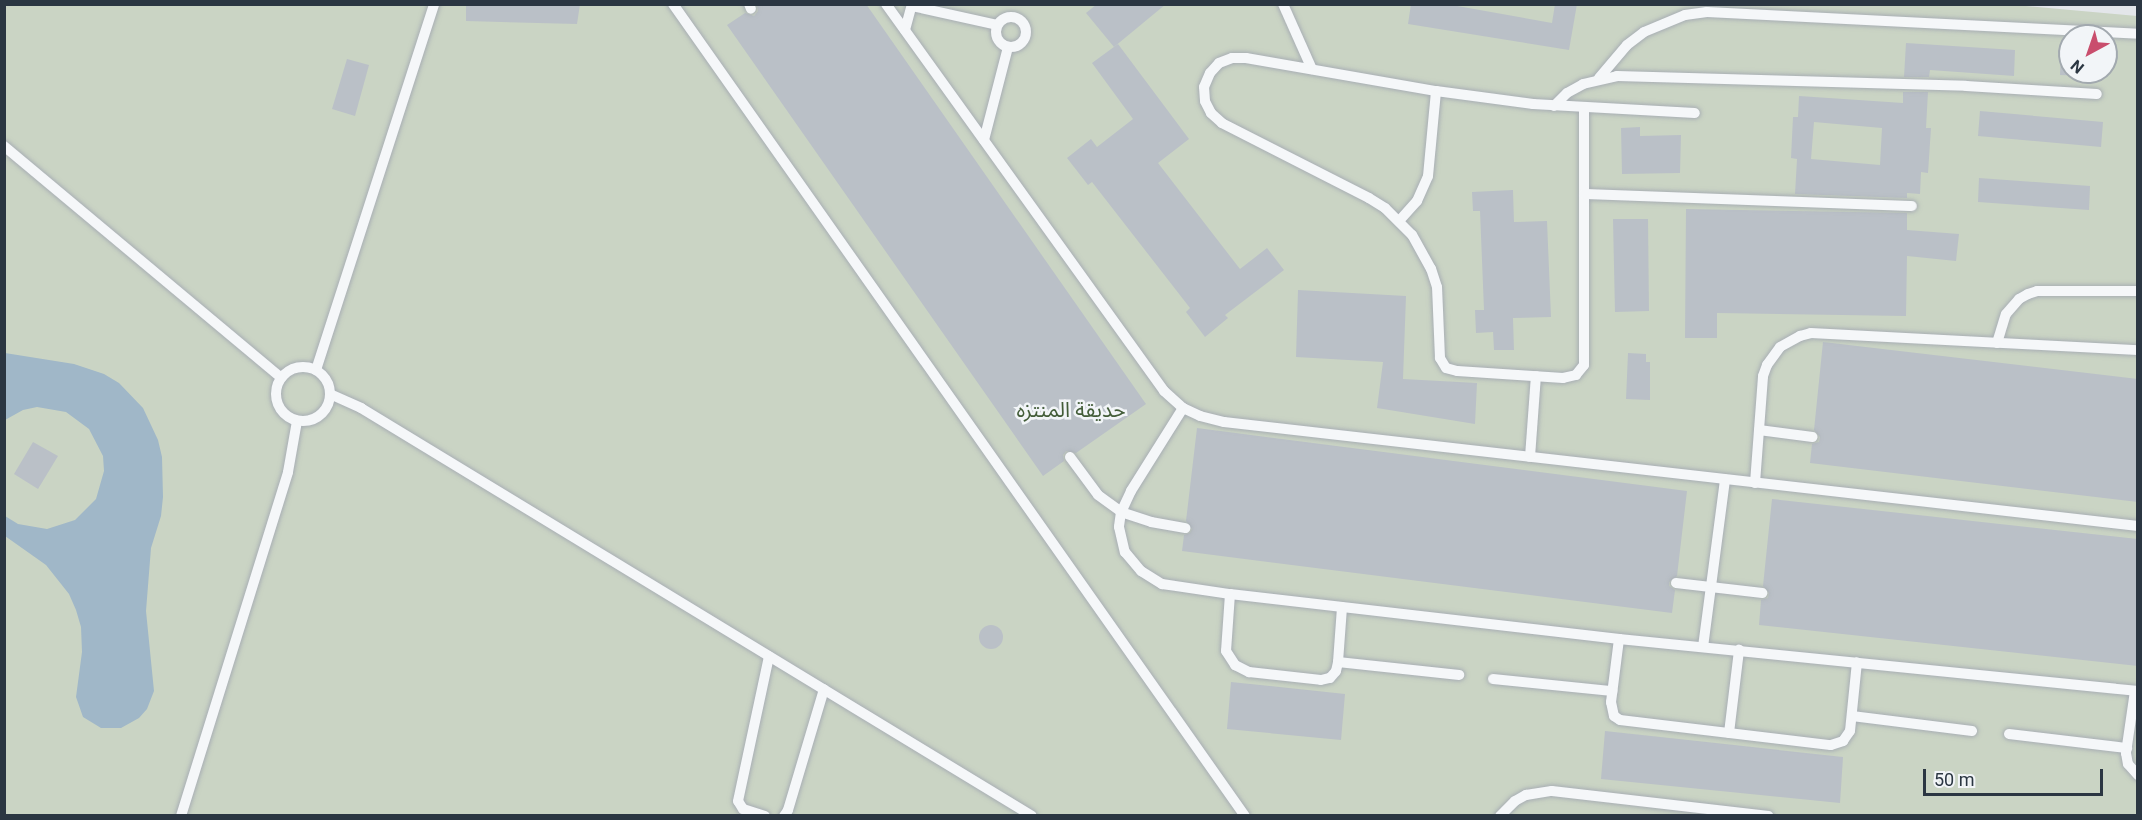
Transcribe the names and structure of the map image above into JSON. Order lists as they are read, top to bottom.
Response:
{
  "parks": ["حديقة المنتزه"],
  "scale_bar": "50 m",
  "north": "bottom left"
}
